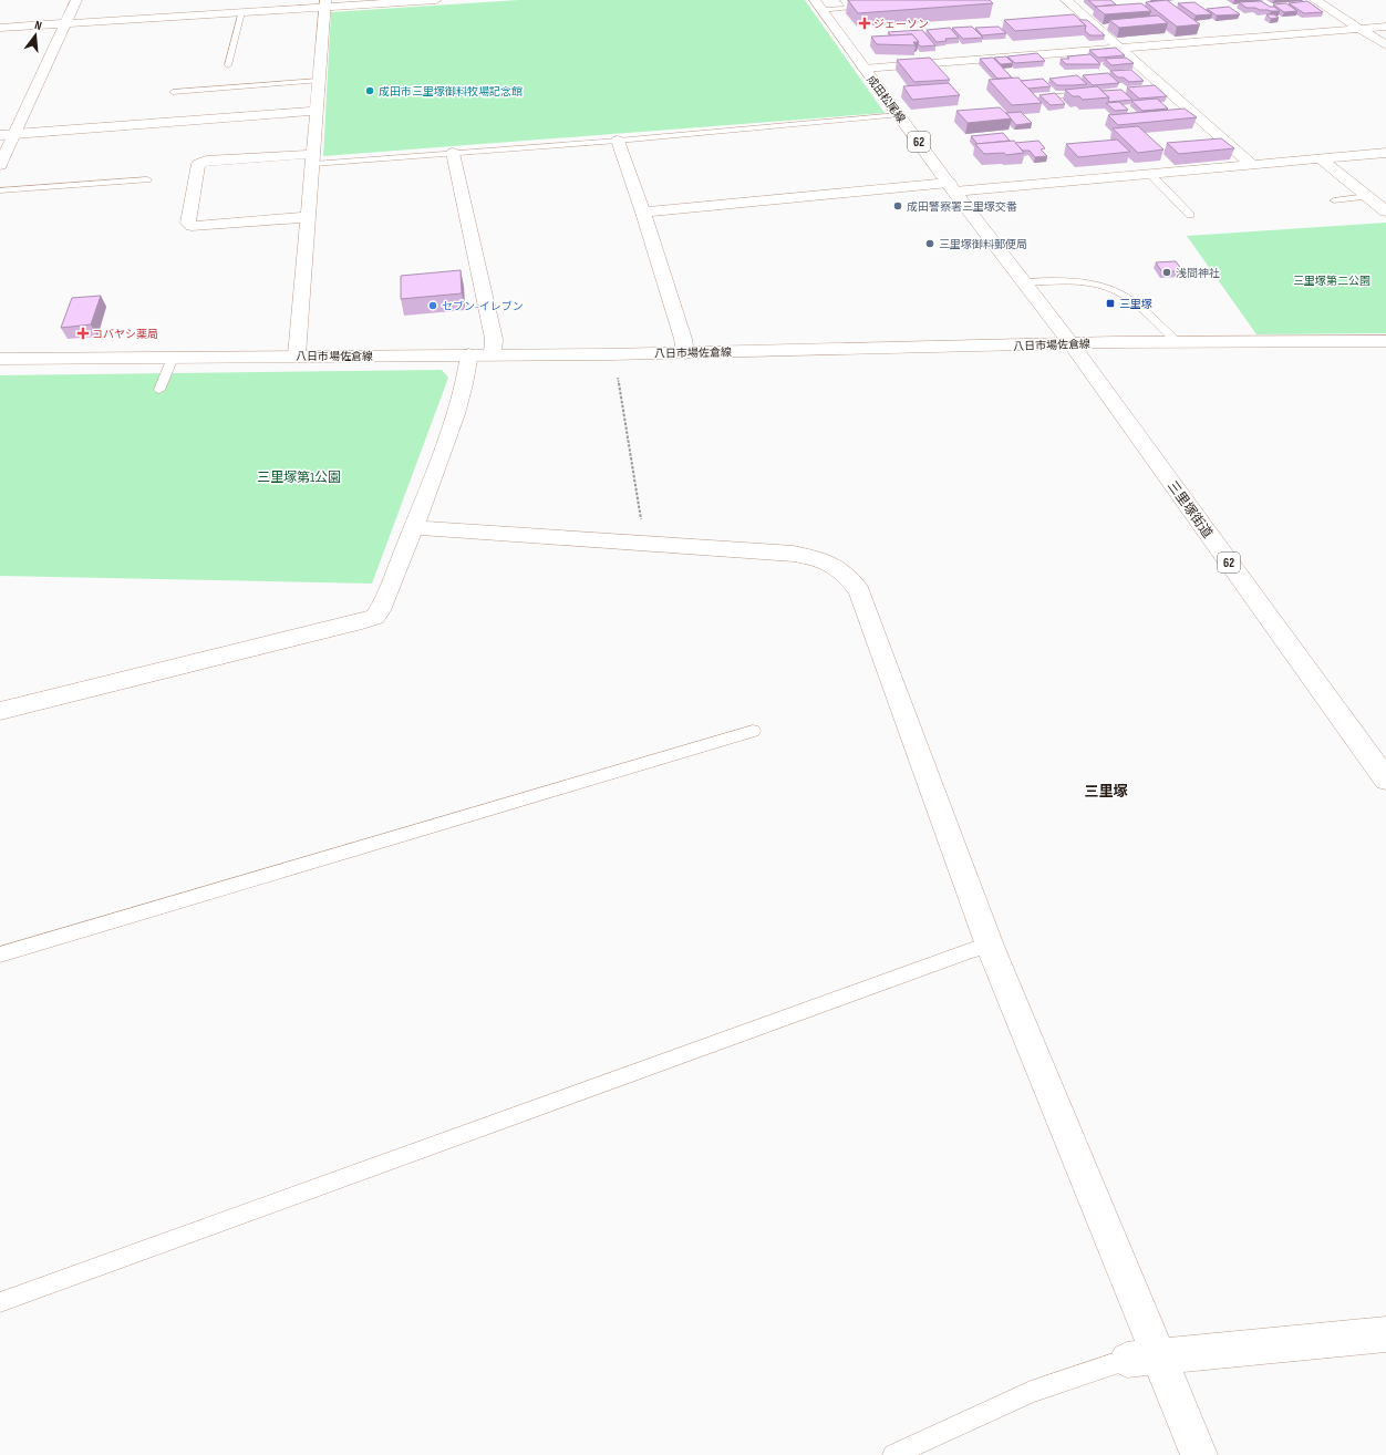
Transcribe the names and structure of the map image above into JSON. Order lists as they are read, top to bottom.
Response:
{
  "streets": {
    "street": [
      "成田松尾線",
      "62",
      "八日市場佐倉線",
      "三里塚街道"
    ]
  },
  "crossings": [
    ["成田松尾線", "三里塚街道"],
    ["八日市場佐倉線", "三里塚街道"]
  ],
  "districts": ["三里塚"],
  "parks": ["三里塚第二公園", "三里塚第1公園"],
  "places": {
    "health": ["ジェーソン", "コバヤシ薬局"],
    "other": [
      "成田市三里塚御料牧場記念館",
      "成田警察署三里塚交番",
      "三里塚御料郵便局",
      "浅間神社",
      "セブン-イレブン"
    ],
    "transit": ["三里塚"]
  },
  "north": "top"
}
